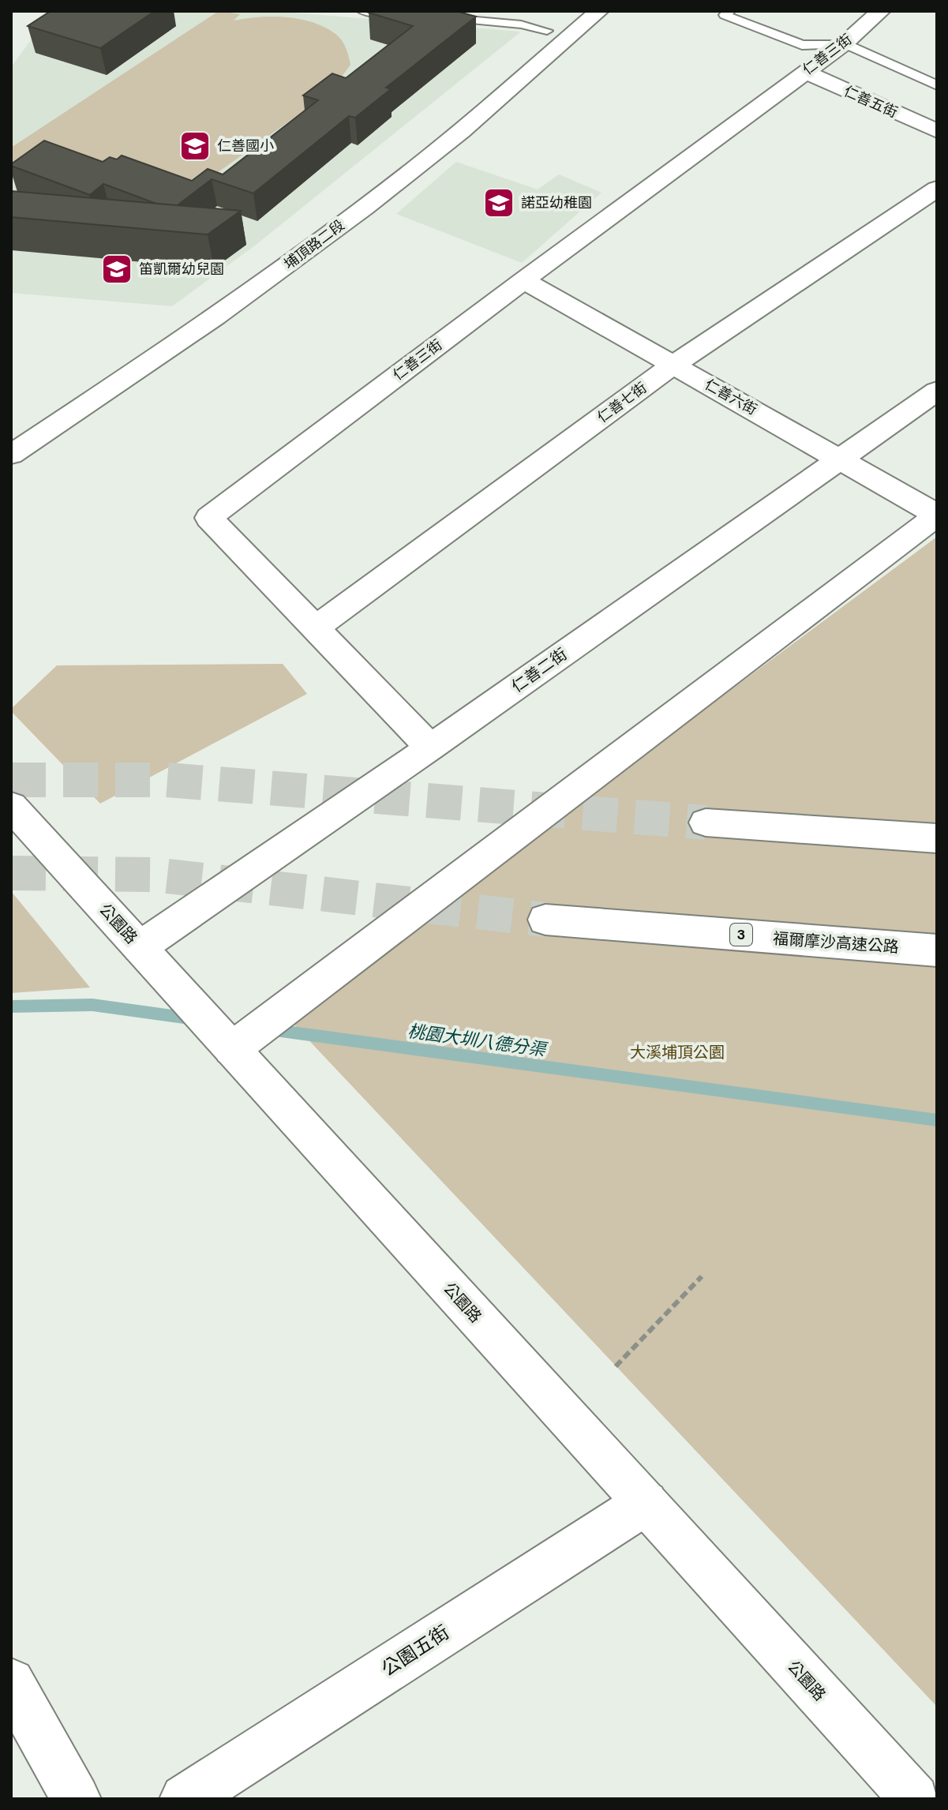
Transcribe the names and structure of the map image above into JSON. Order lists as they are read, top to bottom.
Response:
{
  "streets": {
    "main road": [
      "仁善三街",
      "仁善五街",
      "埔頂路二段",
      "仁善六街",
      "仁善七街",
      "仁善二街",
      "公園路",
      "3",
      "福爾摩沙高速公路",
      "公園五街"
    ]
  },
  "crossings": [
    ["仁善三街", "仁善五街"],
    ["仁善三街", "仁善六街"],
    ["仁善三街", "仁善七街"],
    ["仁善三街", "仁善二街"],
    ["仁善六街", "仁善七街"],
    ["仁善六街", "仁善二街"],
    ["仁善二街", "公園路"],
    ["公園路", "公園五街"]
  ],
  "water": ["桃園大圳八德分渠"],
  "parks": ["大溪埔頂公園"],
  "places": {
    "school or university": ["仁善國小", "諾亞幼稚園", "笛凱爾幼兒園"]
  }
}
